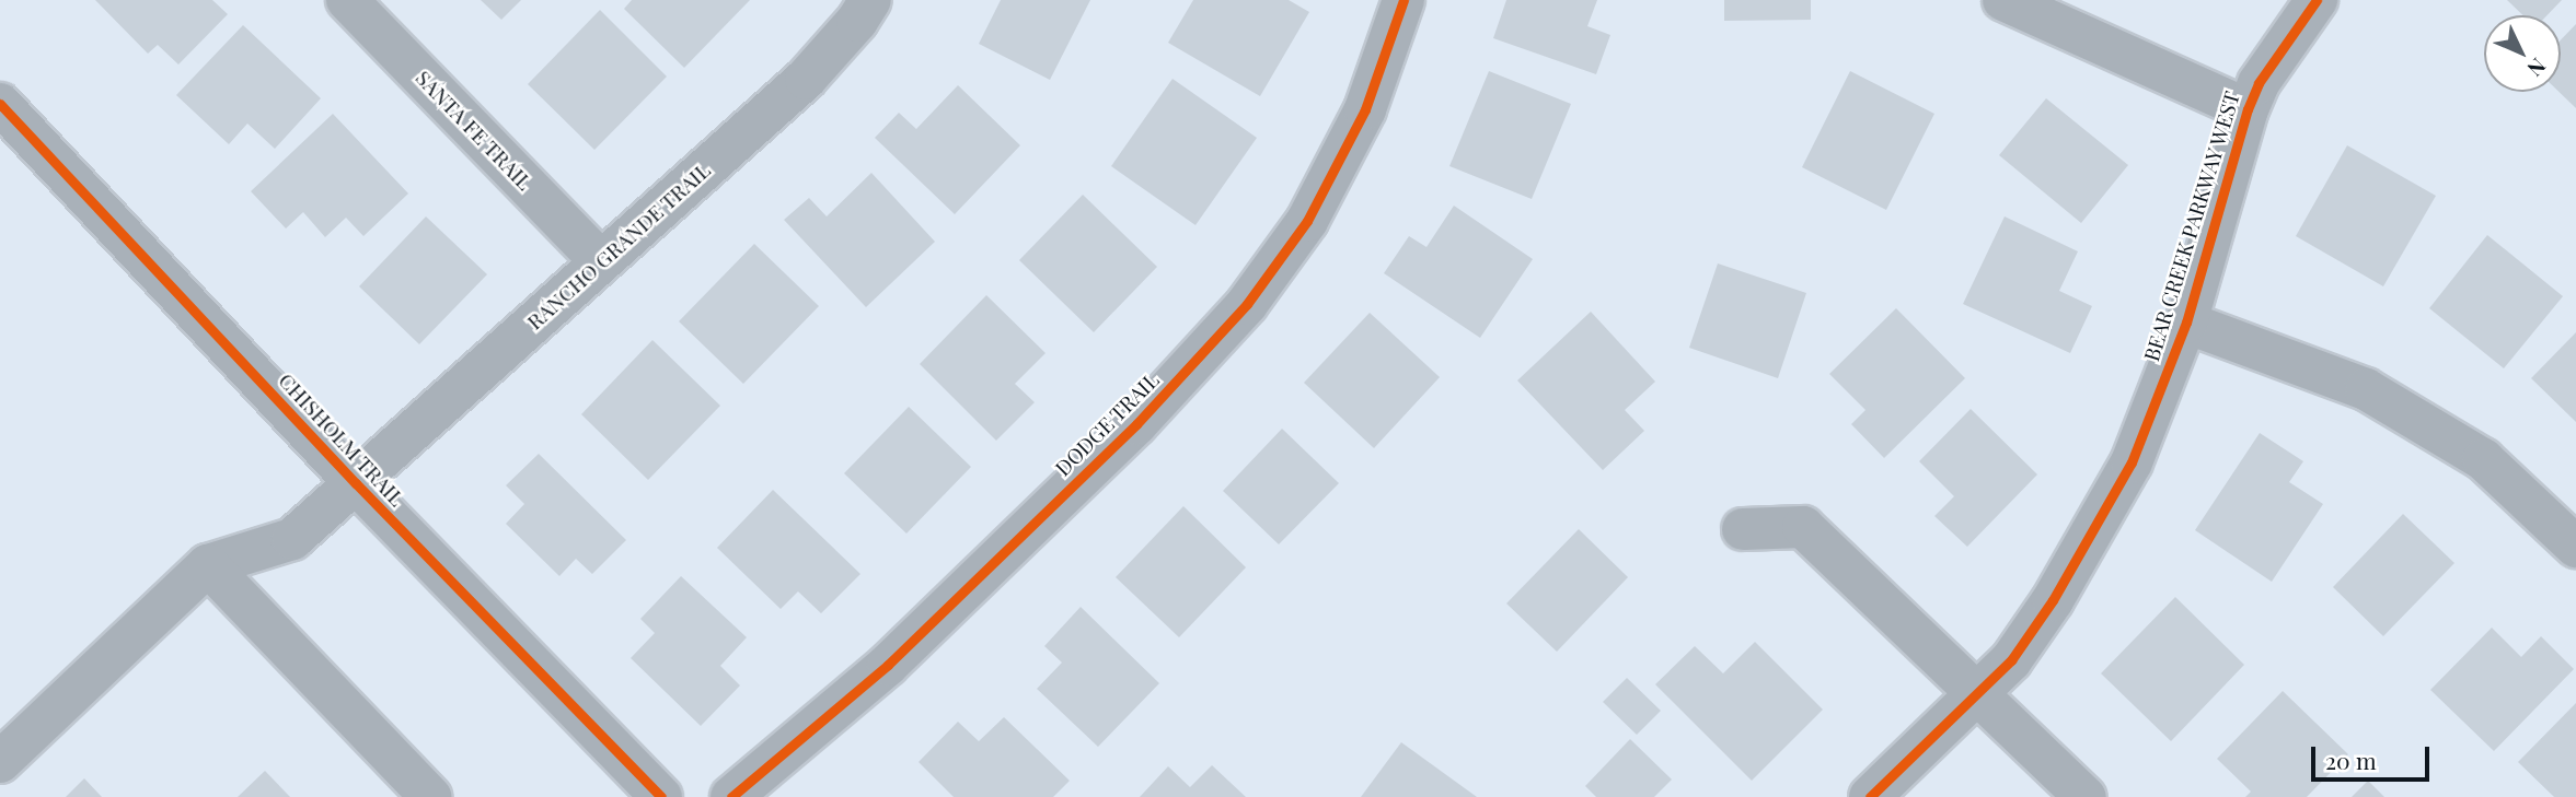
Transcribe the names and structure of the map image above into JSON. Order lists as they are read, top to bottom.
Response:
{
  "streets": {
    "street": [
      "SANTA FE TRAIL",
      "BEAR CREEK PARKWAY WEST",
      "RANCHO GRANDE TRAIL",
      "DODGE TRAIL",
      "CHISHOLM TRAIL"
    ]
  },
  "crossings": [
    ["SANTA FE TRAIL", "RANCHO GRANDE TRAIL"],
    ["RANCHO GRANDE TRAIL", "CHISHOLM TRAIL"]
  ],
  "scale_bar": "20 m",
  "north": "bottom right"
}
